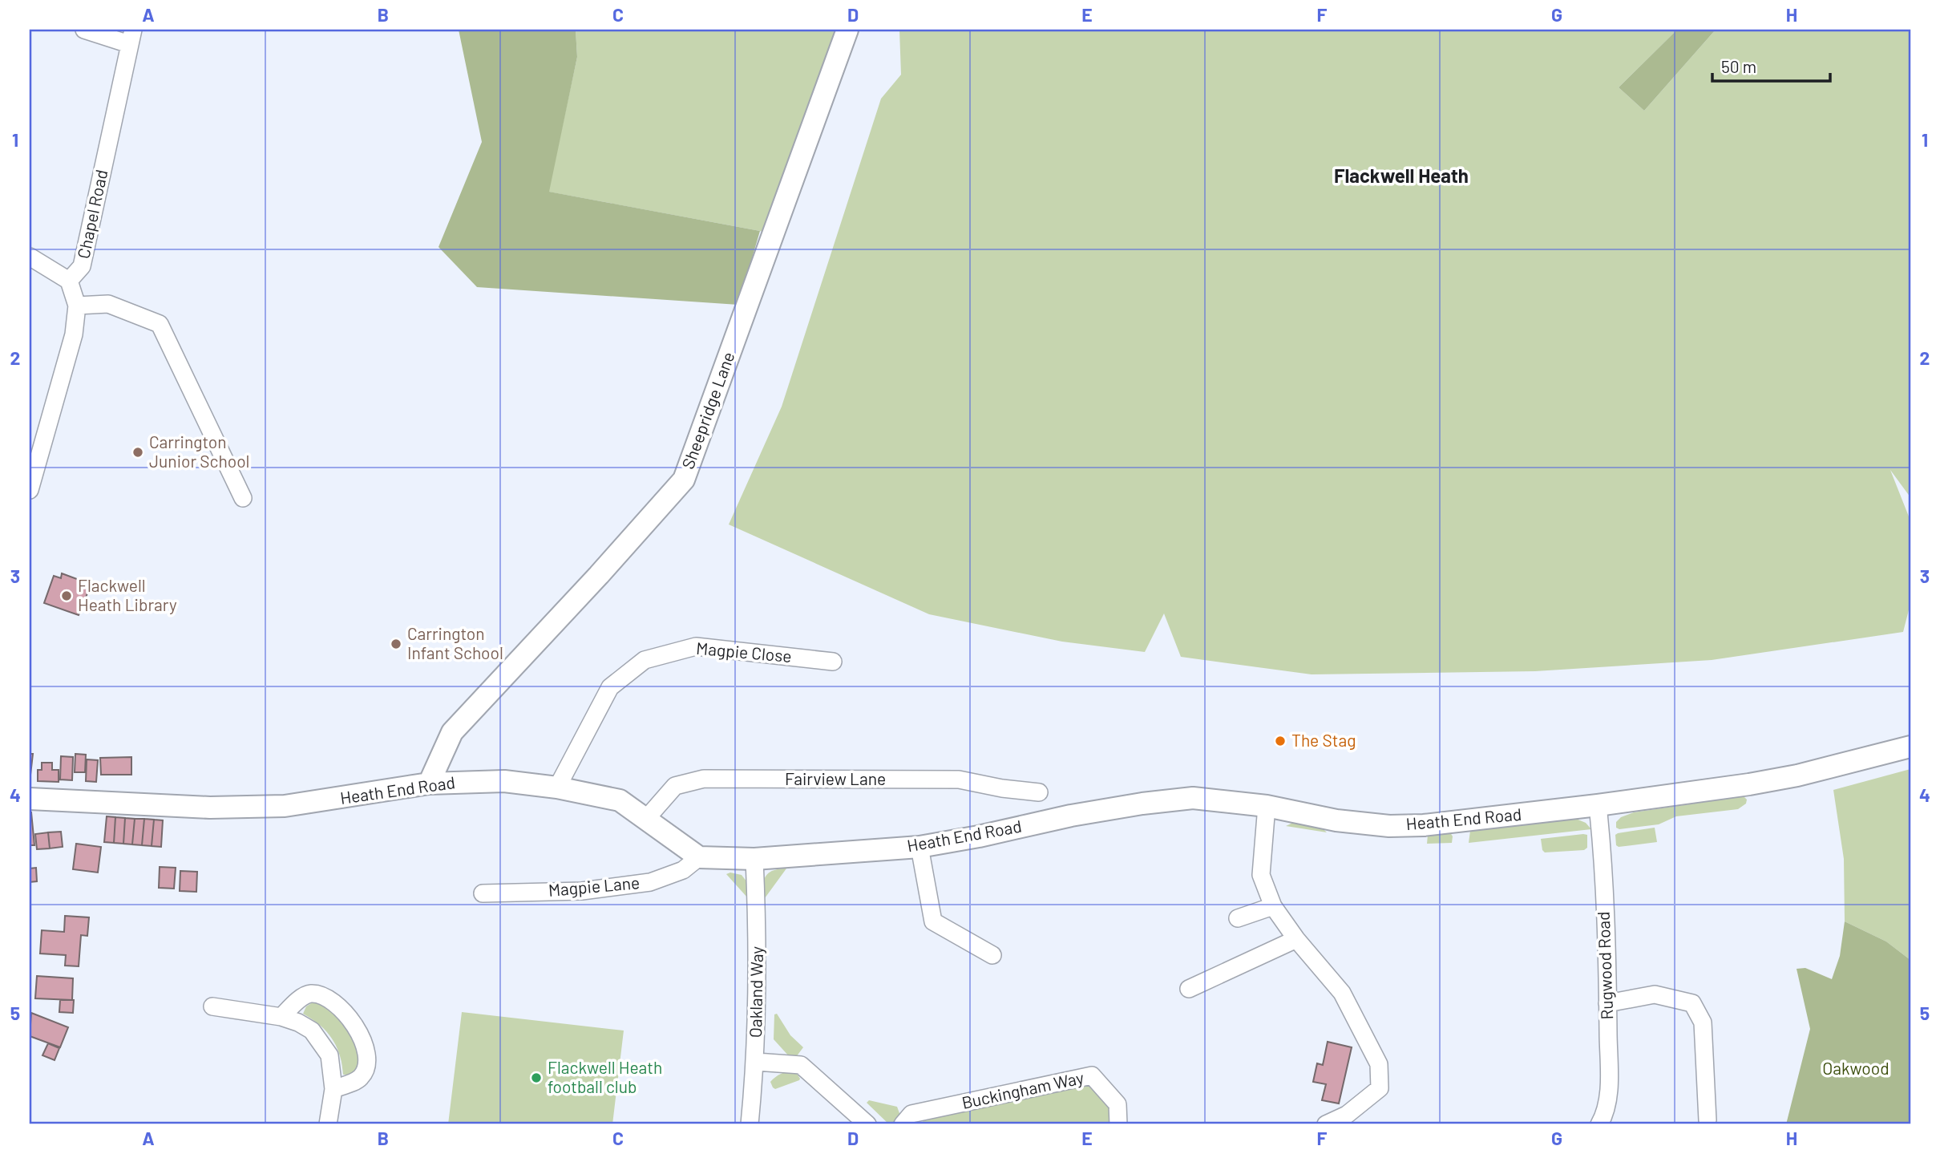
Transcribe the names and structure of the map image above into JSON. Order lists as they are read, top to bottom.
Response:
{
  "streets": {
    "street": [
      "Chapel Road",
      "Sheepridge Lane",
      "Magpie Close",
      "Fairview Lane",
      "Heath End Road",
      "Magpie Lane",
      "Rugwood Road",
      "Oakland Way",
      "Buckingham Way"
    ]
  },
  "crossings": [
    ["Sheepridge Lane", "Heath End Road"],
    ["Magpie Close", "Heath End Road"],
    ["Fairview Lane", "Heath End Road"],
    ["Heath End Road", "Magpie Lane"],
    ["Heath End Road", "Rugwood Road"],
    ["Heath End Road", "Oakland Way"]
  ],
  "districts": ["Flackwell Heath"],
  "parks": ["Oakwood"],
  "places": [
    "Carrington Junior School",
    "Flackwell Heath Library",
    "Carrington Infant School",
    "The Stag",
    "Flackwell Heath football club"
  ],
  "scale_bar": "50 m",
  "grid": {
    "columns": [
      "A",
      "B",
      "C",
      "D",
      "E",
      "F",
      "G",
      "H"
    ],
    "rows": [
      "1",
      "2",
      "3",
      "4",
      "5"
    ]
  }
}
